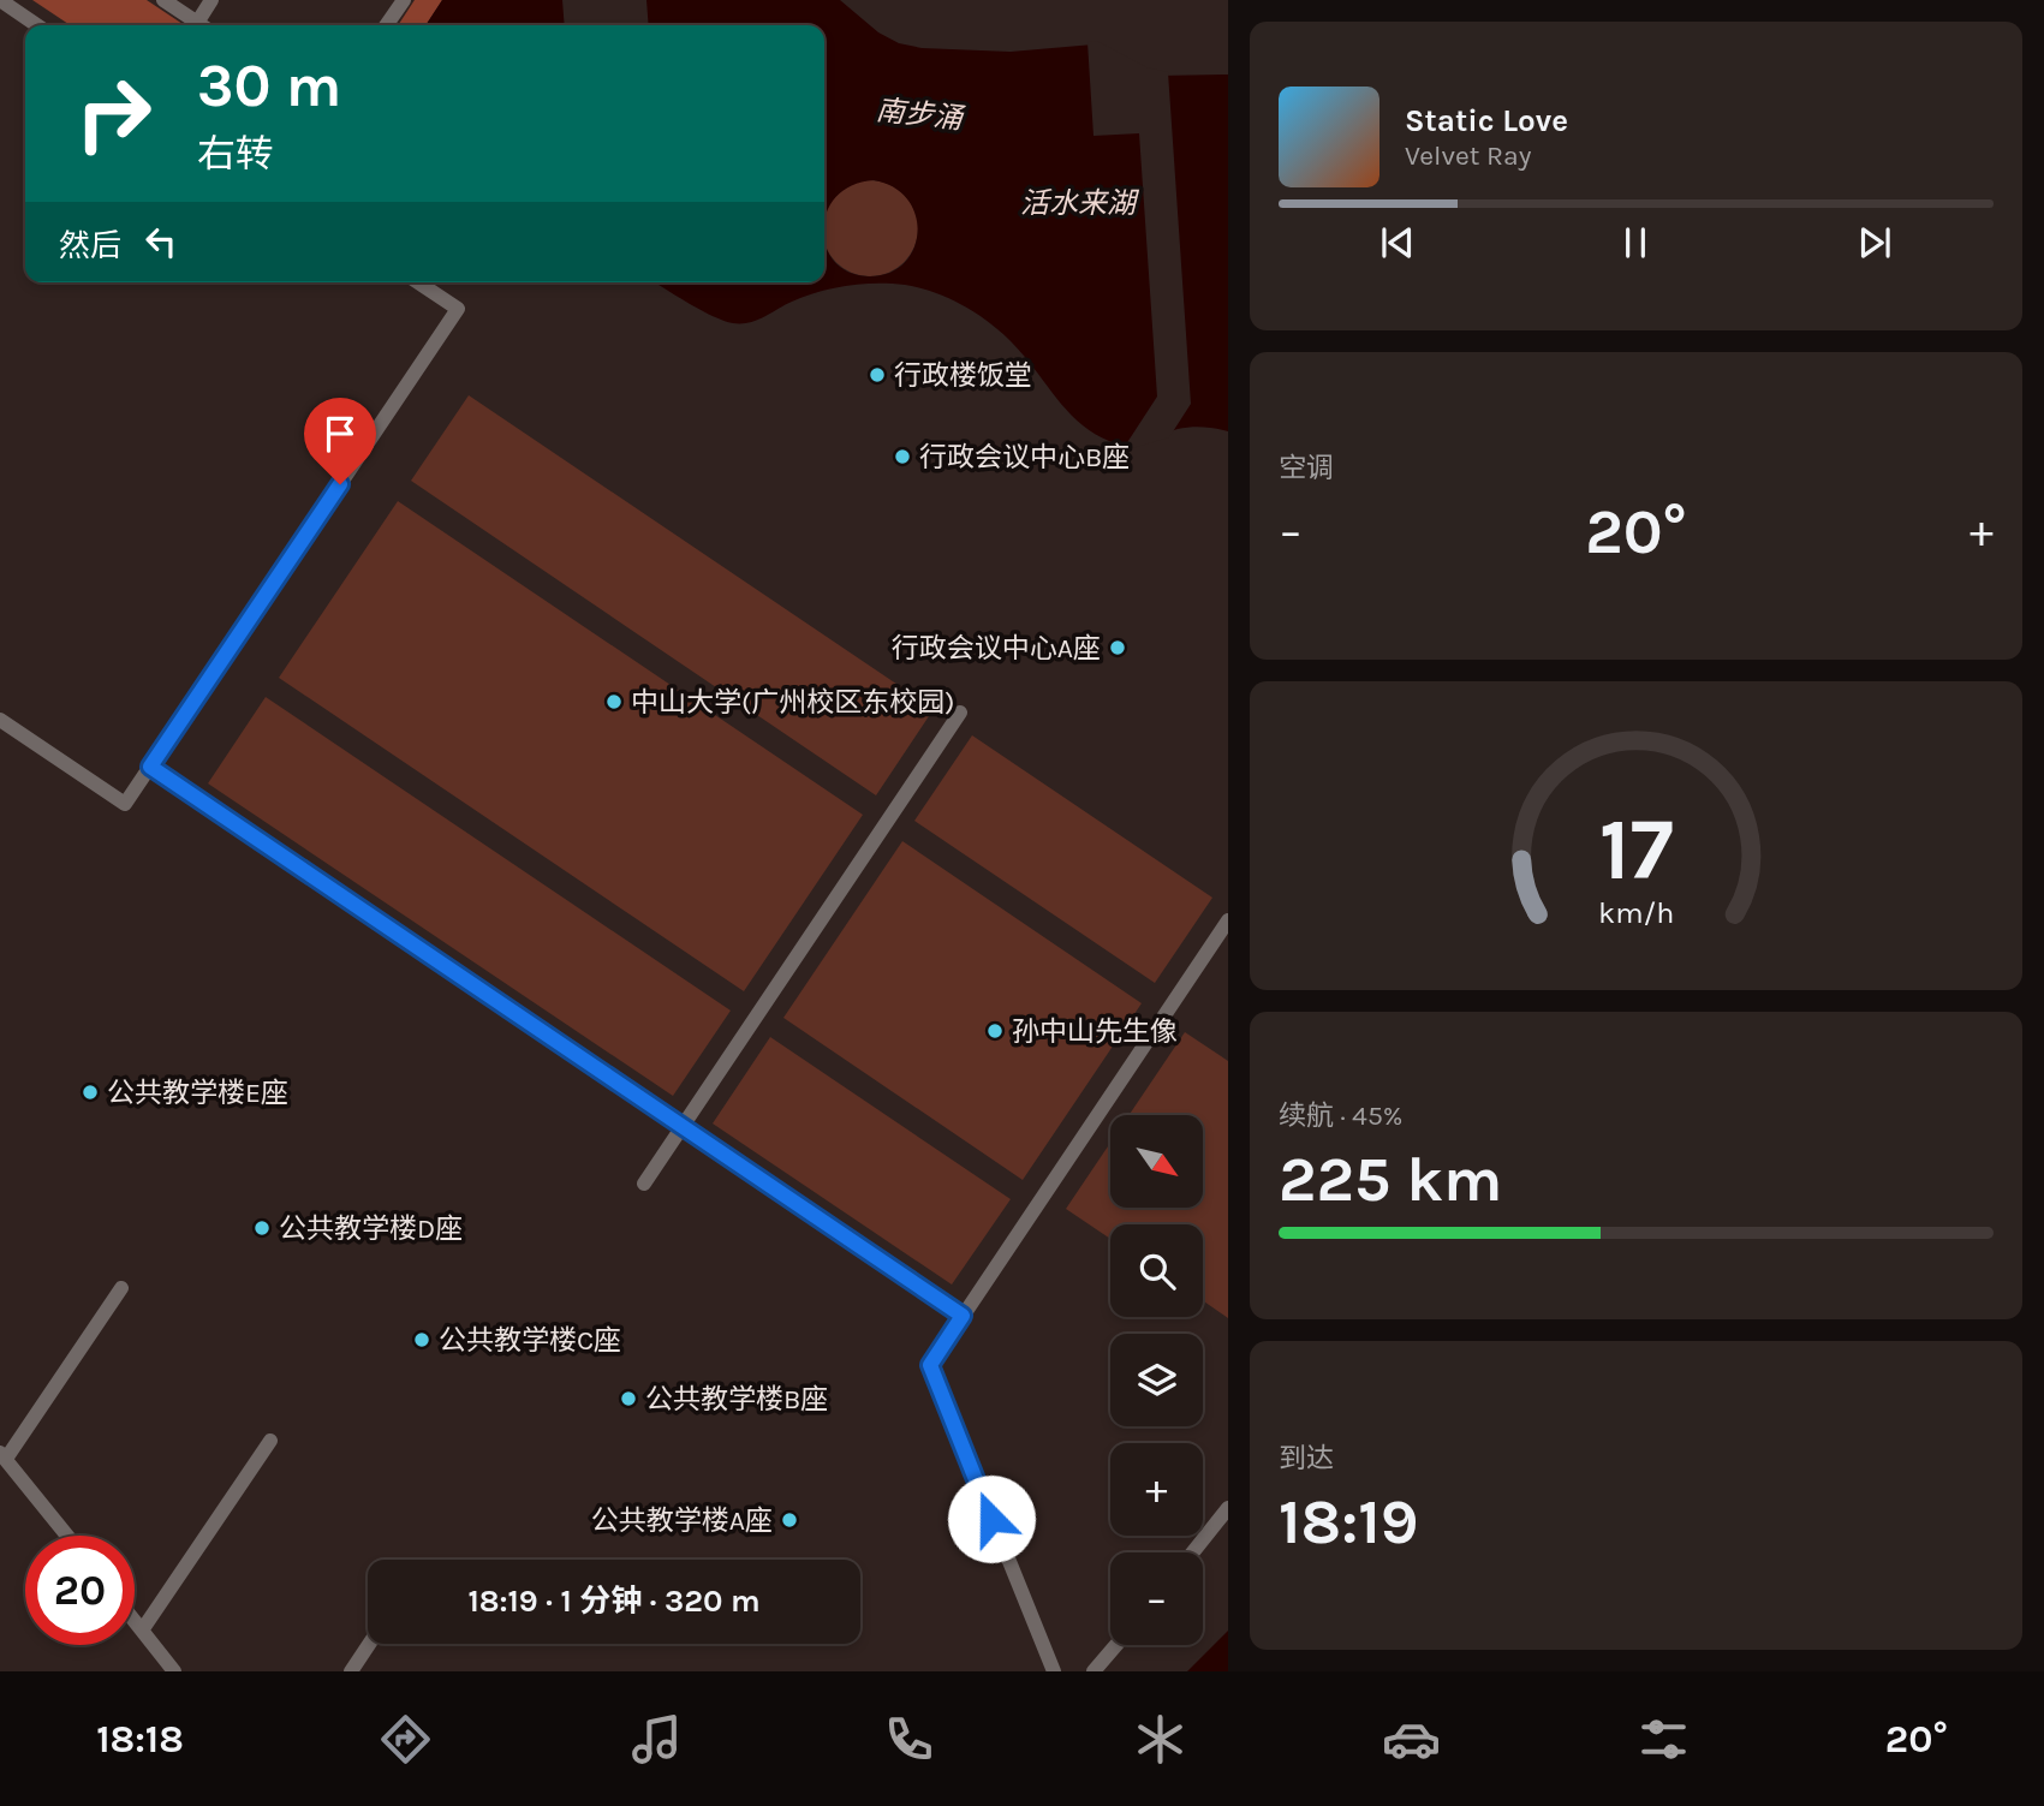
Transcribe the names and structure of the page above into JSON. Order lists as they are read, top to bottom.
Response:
{
  "water": ["南步涌", "活水来湖"],
  "places": [
    "行政楼饭堂",
    "行政会议中心B座",
    "行政会议中心A座",
    "中山大学(广州校区东校园)",
    "孙中山先生像",
    "公共教学楼E座",
    "公共教学楼D座",
    "公共教学楼C座",
    "公共教学楼B座",
    "公共教学楼A座"
  ],
  "north": "bottom right",
  "page": {
    "turn": ["30 m", "右转"],
    "song": ["Static Love", "Velvet Ray"],
    "then": "然后",
    "tile": [
      "空调",
      ["续航 · 45%", "225 km"],
      ["到达", "18:19"]
    ],
    "heat": ["−", "20°", "+"],
    "map_buttons": ["+", "−"],
    "limit": "20",
    "trip": "18:19 · 1 分钟 · 320 m",
    "tabs": ["18:18", "20°"],
    "gauge": ["17", "km/h"]
  }
}
